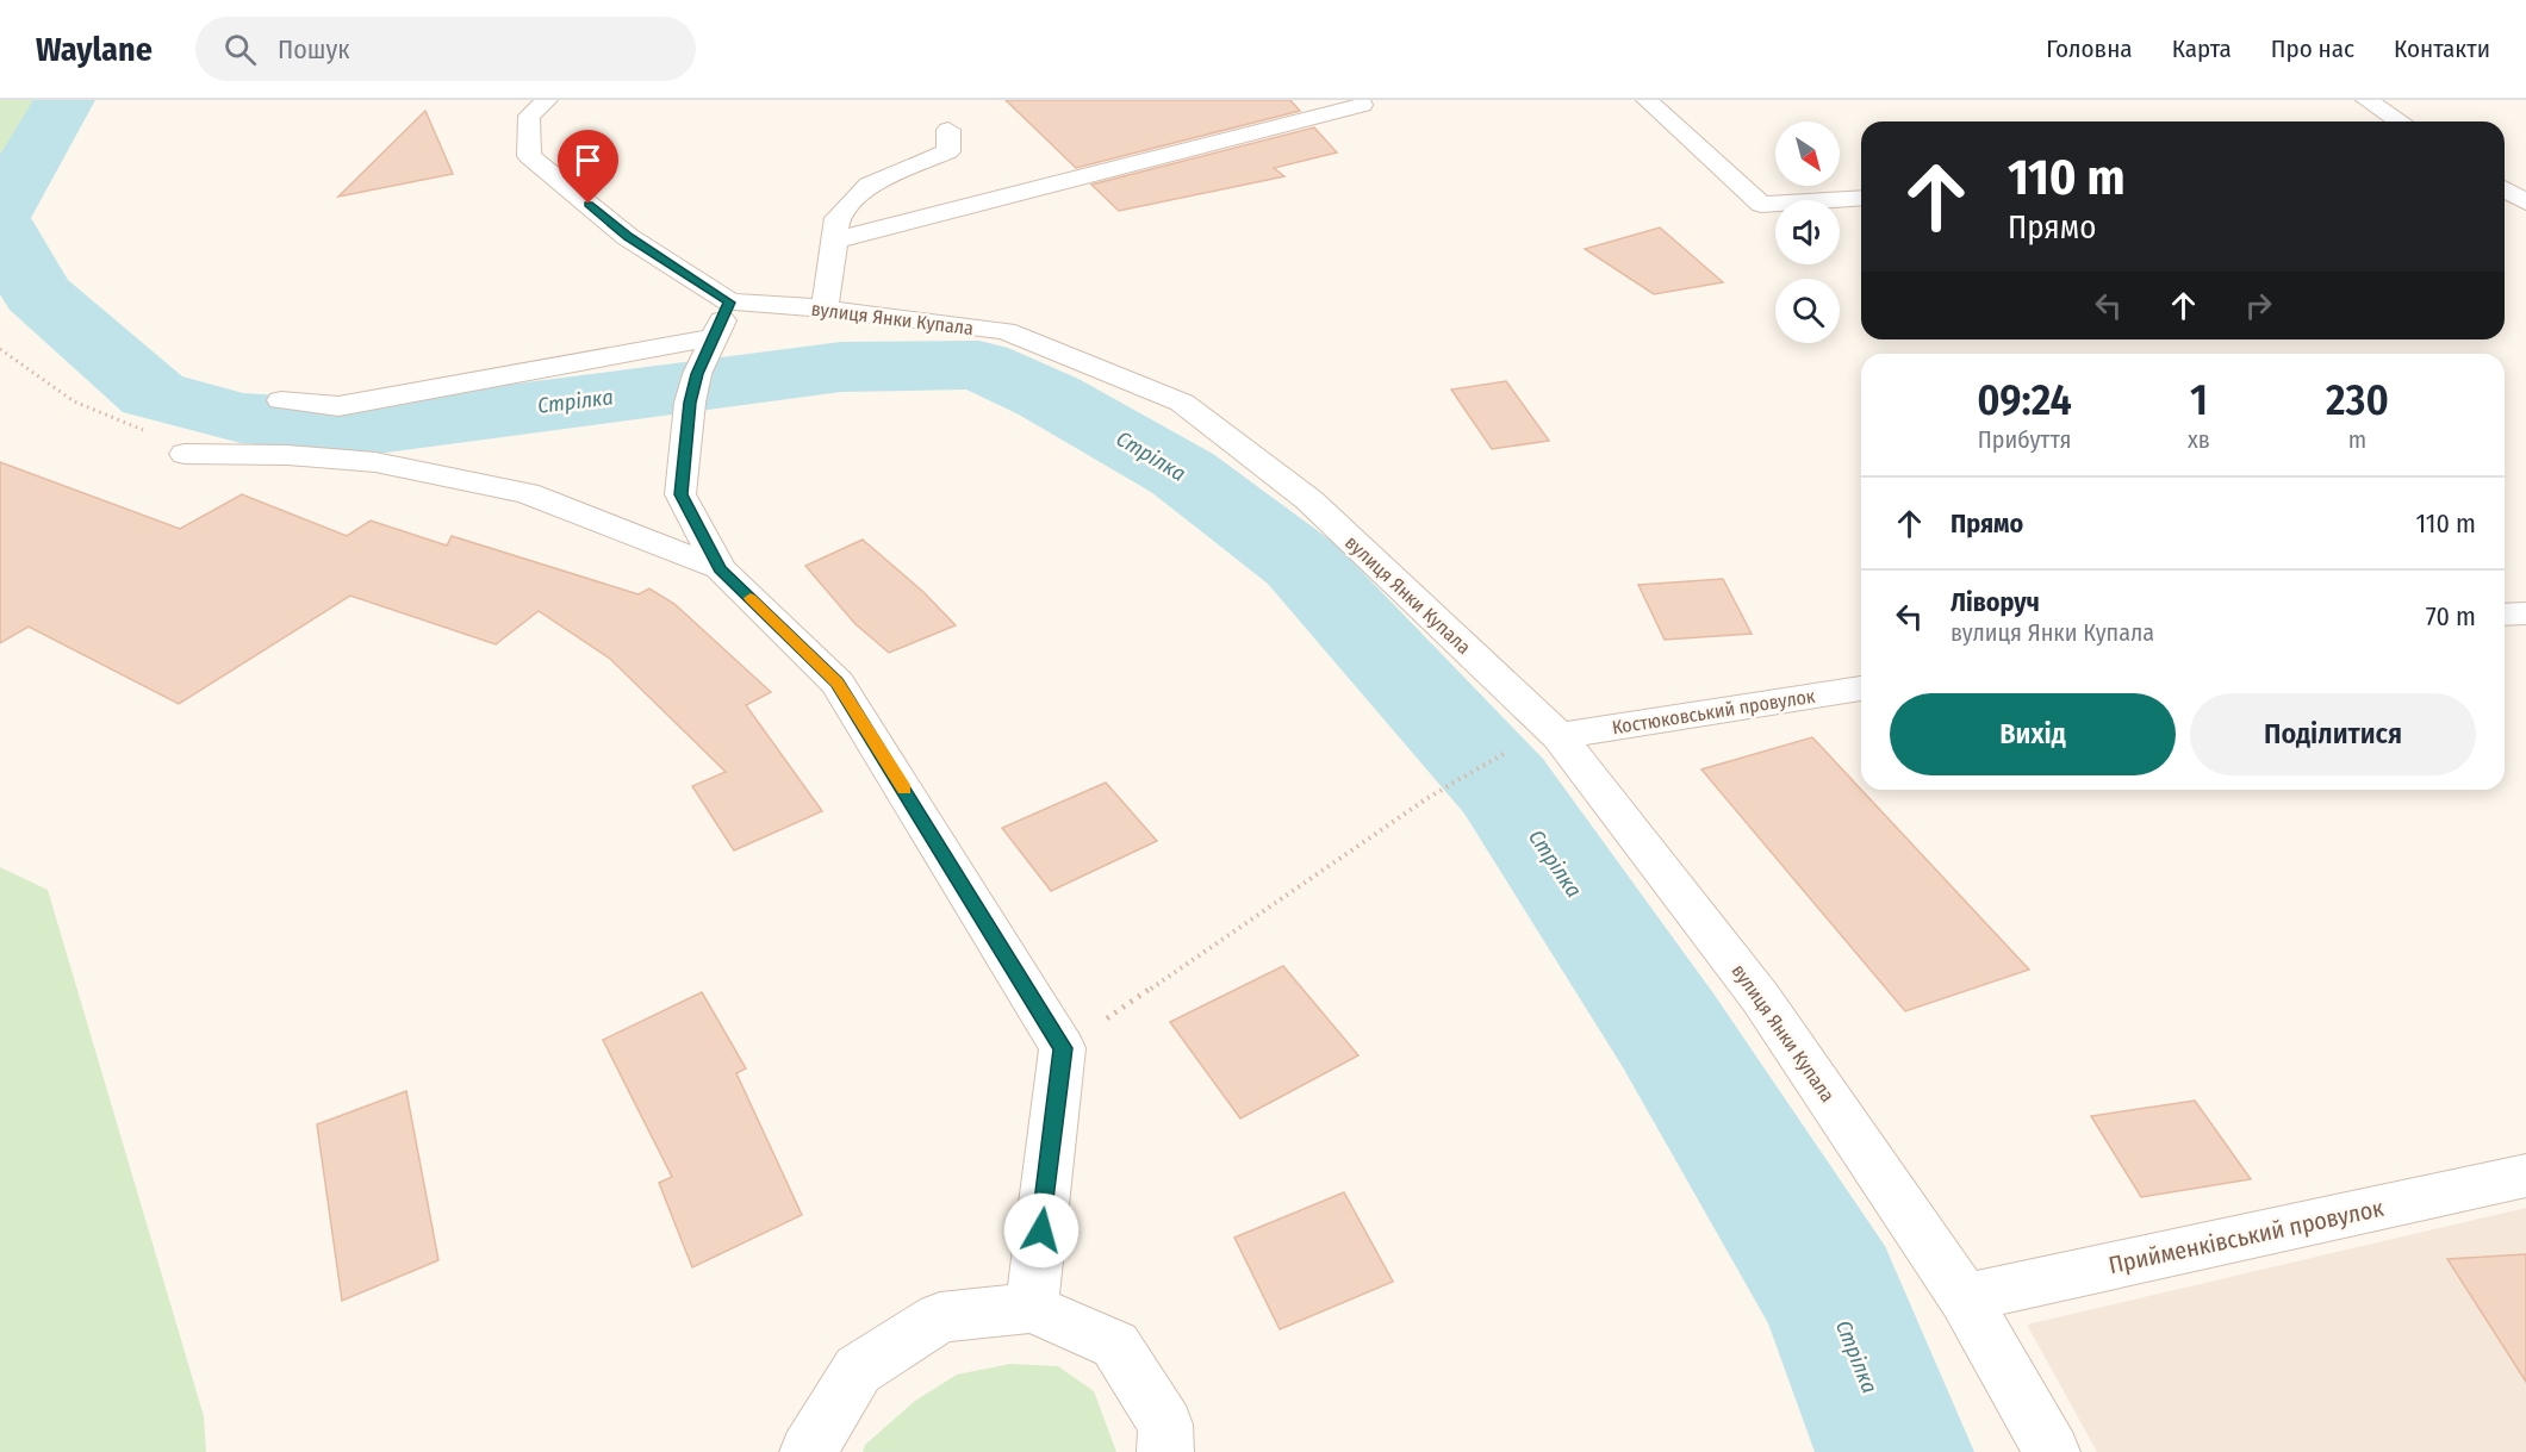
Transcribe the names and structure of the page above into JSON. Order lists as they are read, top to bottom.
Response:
{
  "streets": {
    "street": ["вулиця Янки Купала", "Костюковський провулок", "Прийменківський провулок"]
  },
  "crossings": [
    ["вулиця Янки Купала", "Костюковський провулок"],
    ["вулиця Янки Купала", "Прийменківський провулок"]
  ],
  "water": ["Стрілка"],
  "north": "bottom right",
  "page": {
    "header": "Waylane",
    "search": "Пошук",
    "nav": [
      "Головна",
      "Карта",
      "Про нас",
      "Контакти"
    ],
    "turn": ["110 m", "Прямо"],
    "eta": [
      "09:24",
      "Прибуття",
      "1",
      "хв",
      "230",
      "m"
    ],
    "list": [
      {
        "name": "Прямо",
        "value": "110 m"
      },
      {
        "name": "Ліворуч",
        "note": "вулиця Янки Купала",
        "value": "70 m"
      }
    ],
    "buttons": ["Вихід", "Поділитися"]
  }
}
